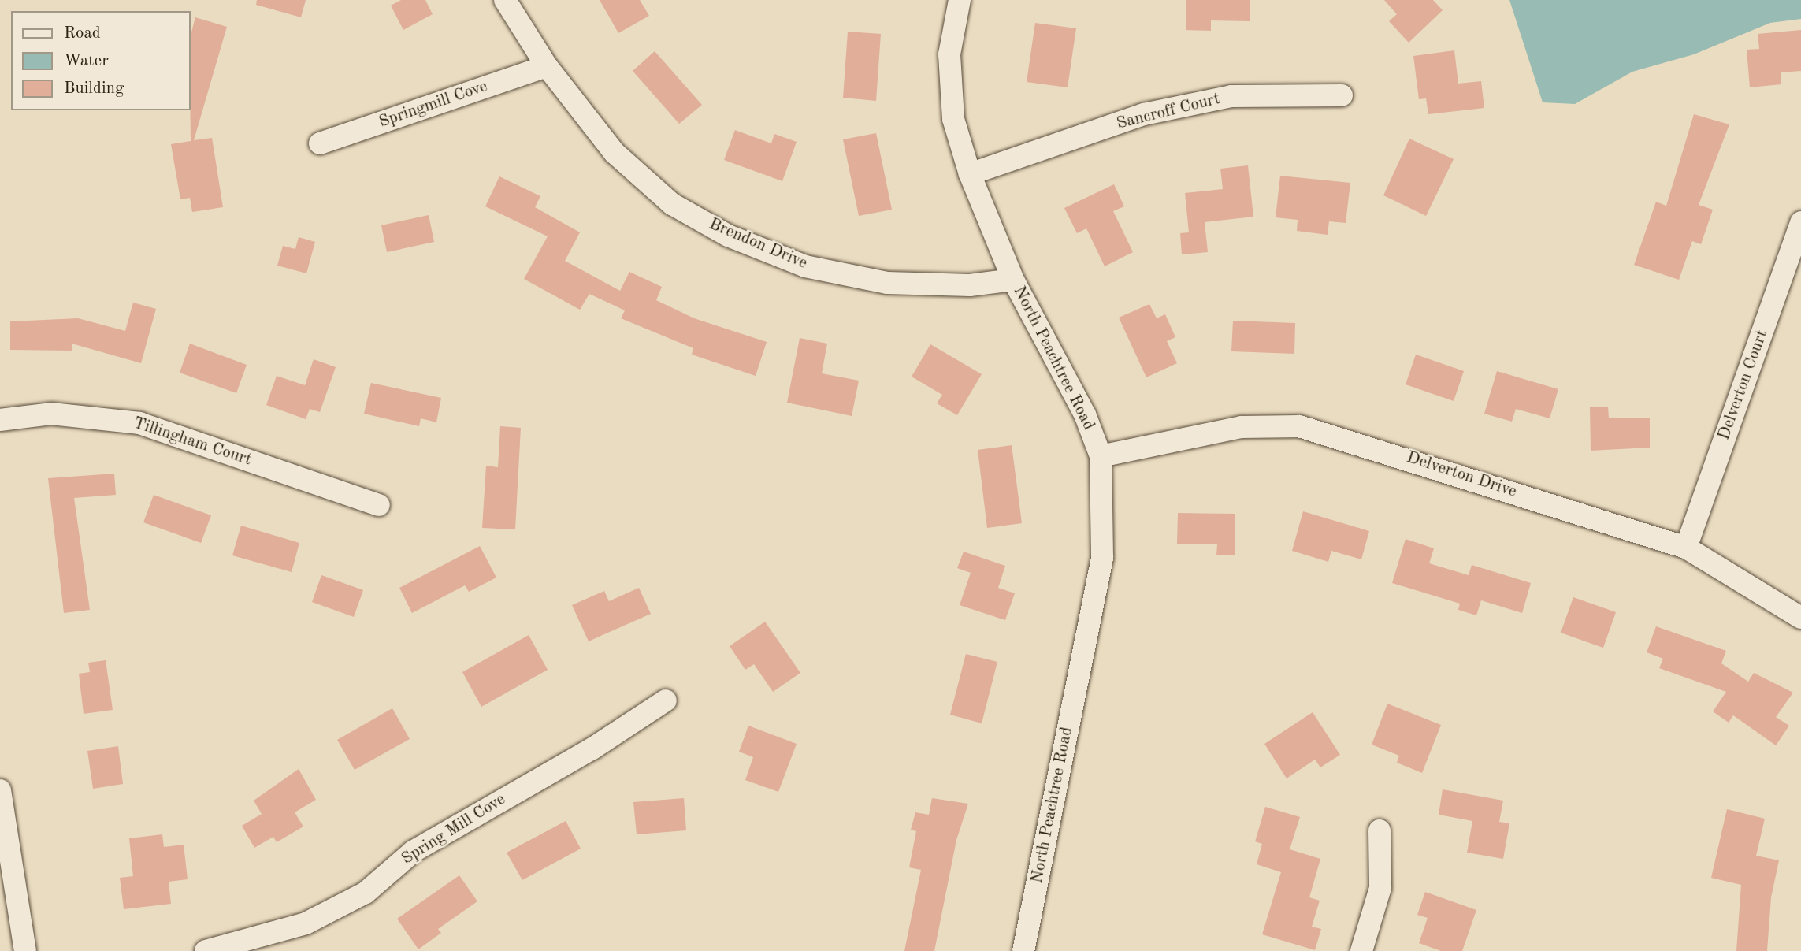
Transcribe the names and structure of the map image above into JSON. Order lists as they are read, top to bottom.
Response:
{
  "streets": {
    "street": [
      "Springmill Cove",
      "Sancroff Court",
      "Brendon Drive",
      "North Peachtree Road",
      "Delverton Court",
      "Tillingham Court",
      "Delverton Drive",
      "Spring Mill Cove"
    ]
  },
  "crossings": [
    ["Springmill Cove", "Brendon Drive"],
    ["Sancroff Court", "North Peachtree Road"],
    ["Brendon Drive", "North Peachtree Road"],
    ["North Peachtree Road", "Delverton Drive"],
    ["Delverton Court", "Delverton Drive"]
  ],
  "legend": ["Road", "Water", "Building"]
}
